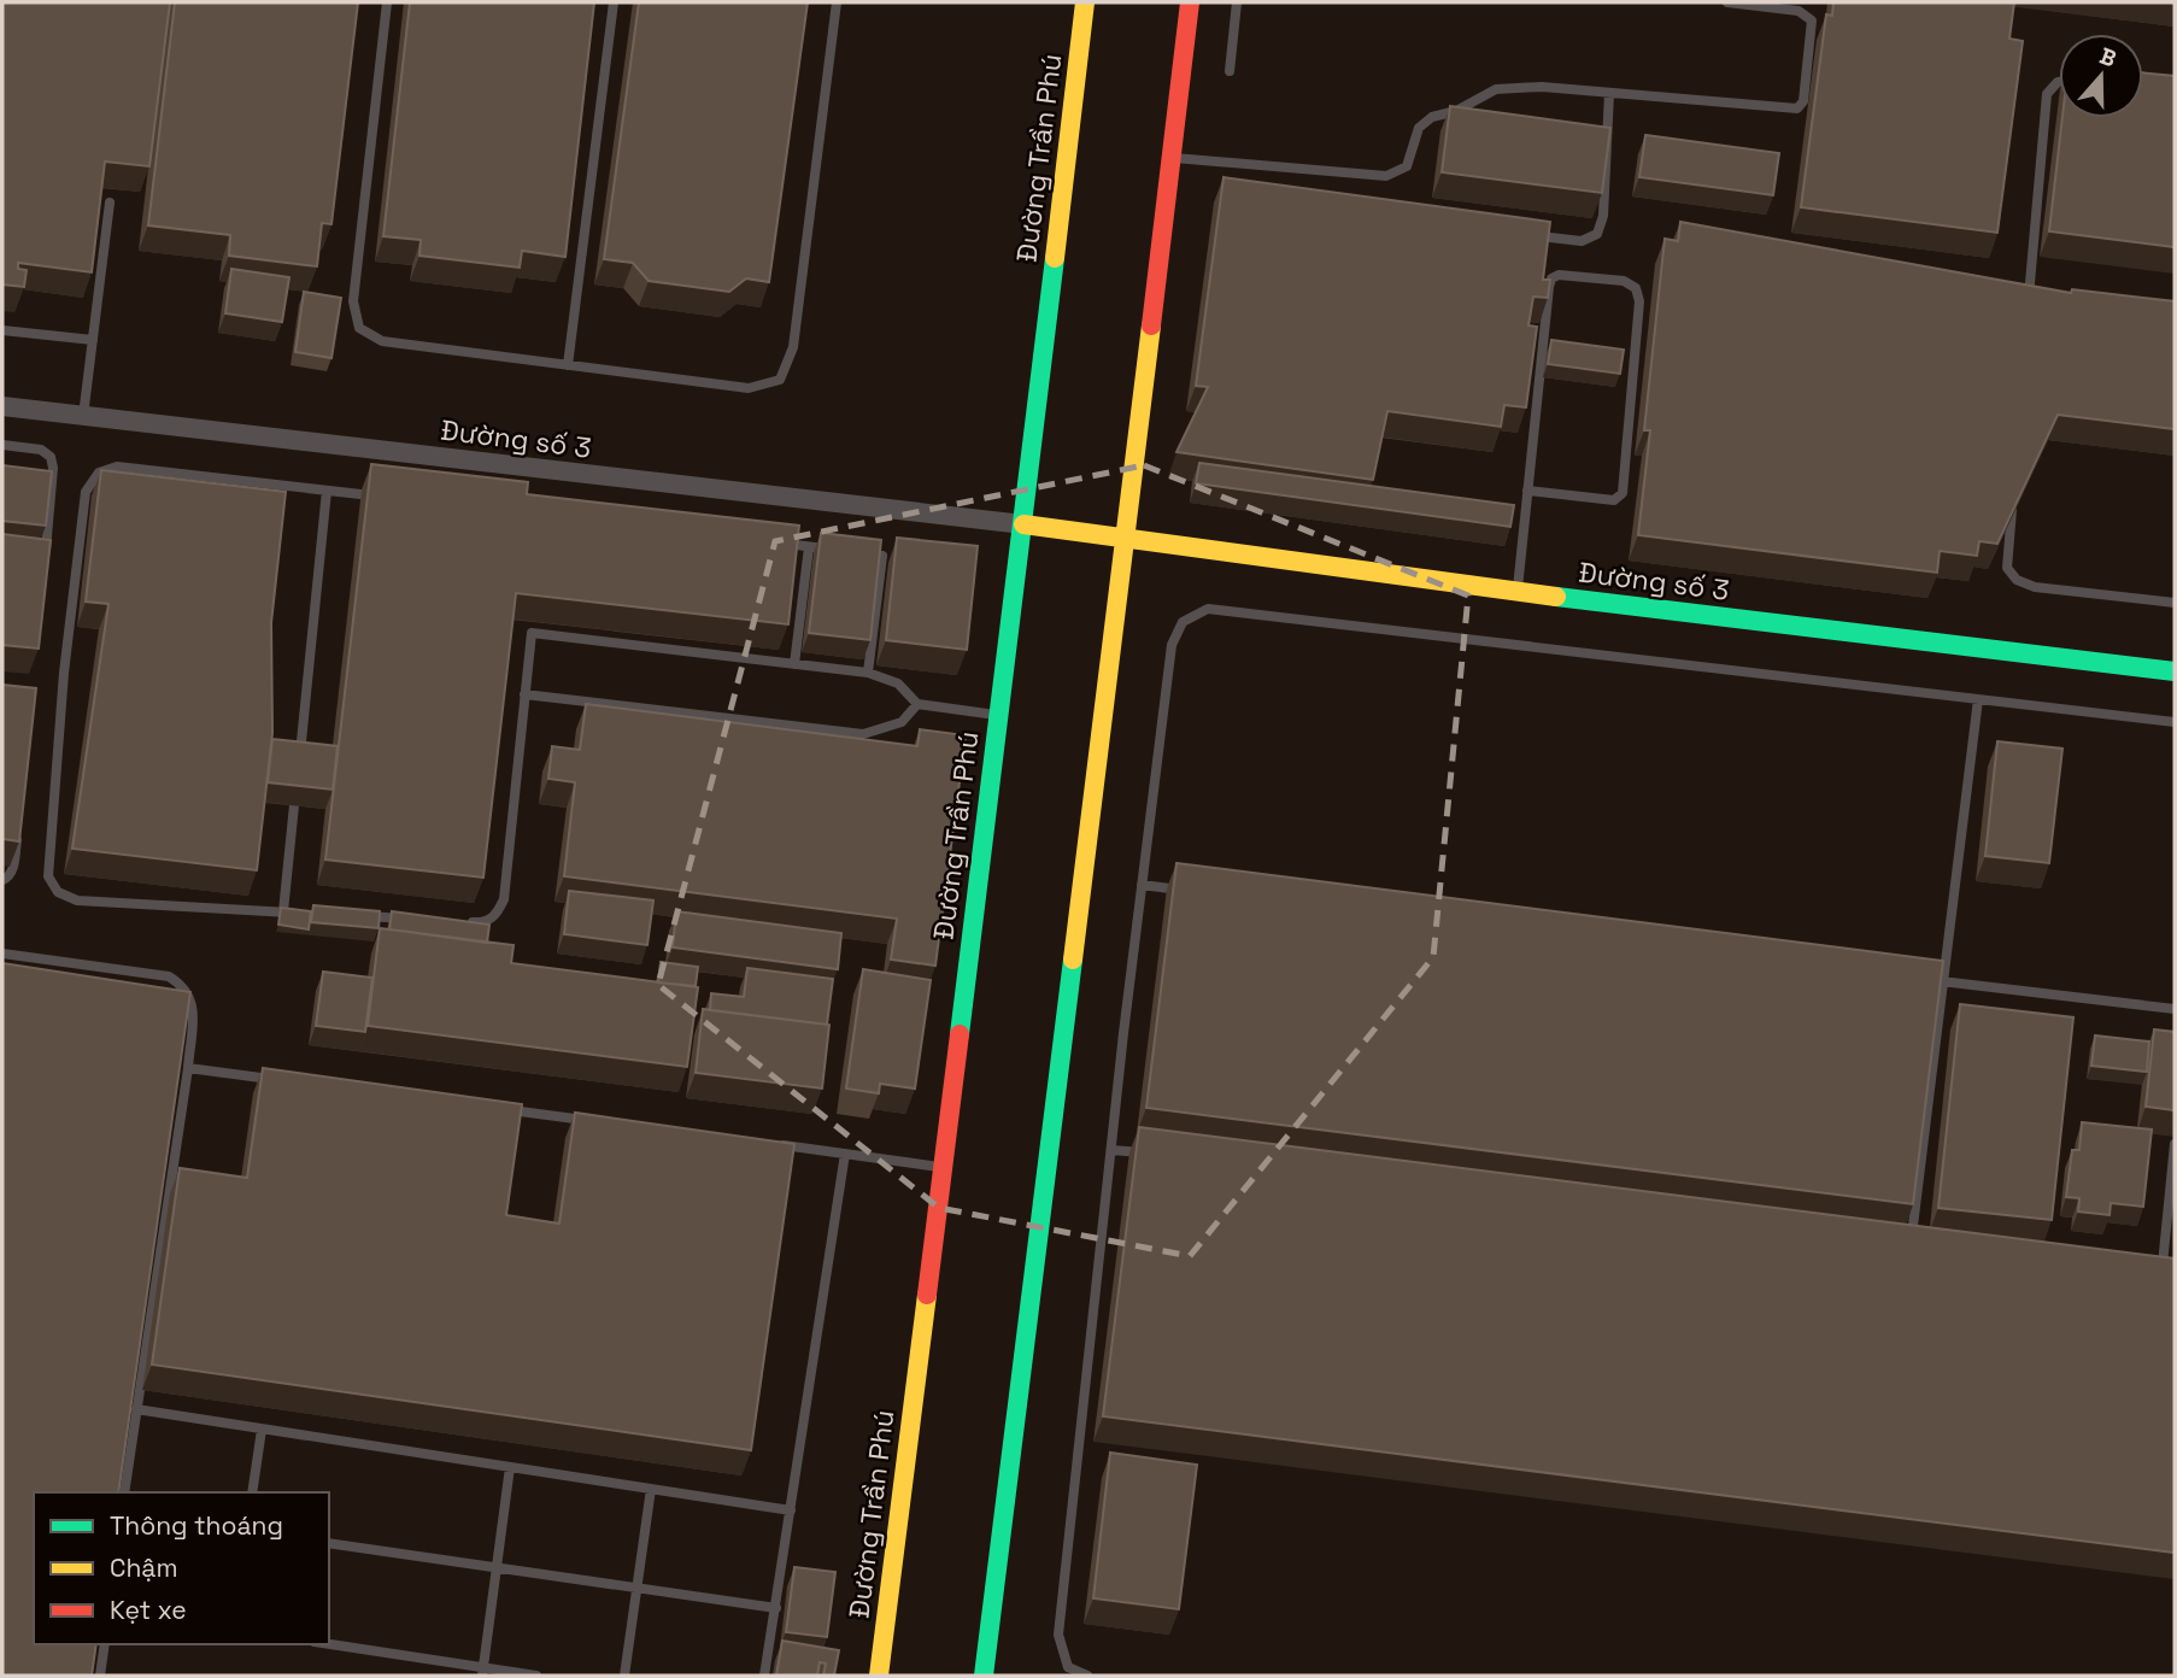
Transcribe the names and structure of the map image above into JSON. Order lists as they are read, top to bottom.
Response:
{
  "streets": {
    "main road": ["Đường Trần Phú", "Đường số 3"]
  },
  "crossings": [
    ["Đường Trần Phú", "Đường số 3"]
  ],
  "legend": ["Thông thoáng", "Chậm", "Kẹt xe"],
  "north": "top"
}
